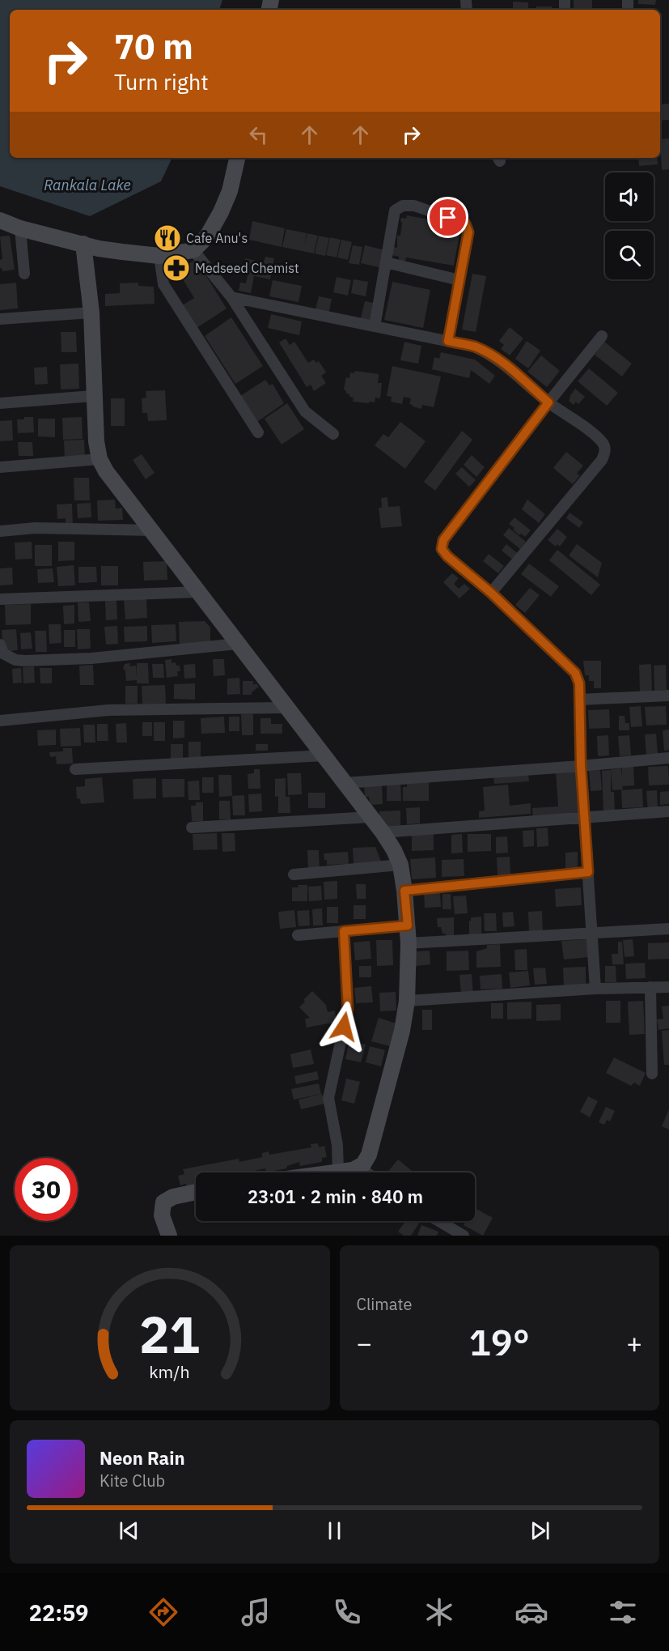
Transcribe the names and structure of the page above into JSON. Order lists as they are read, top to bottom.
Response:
{
  "water": ["Rankala Lake"],
  "places": {
    "restaurant": ["Cafe Anu's"],
    "pharmacy": ["Medseed Chemist"]
  },
  "page": {
    "turn": ["70 m", "Turn right"],
    "limit": "30",
    "trip": "23:01 · 2 min · 840 m",
    "tile": "Climate",
    "heat": ["−", "19°", "+"],
    "song": ["Neon Rain", "Kite Club"],
    "tabs": "22:59",
    "gauge": ["21", "km/h"]
  }
}
